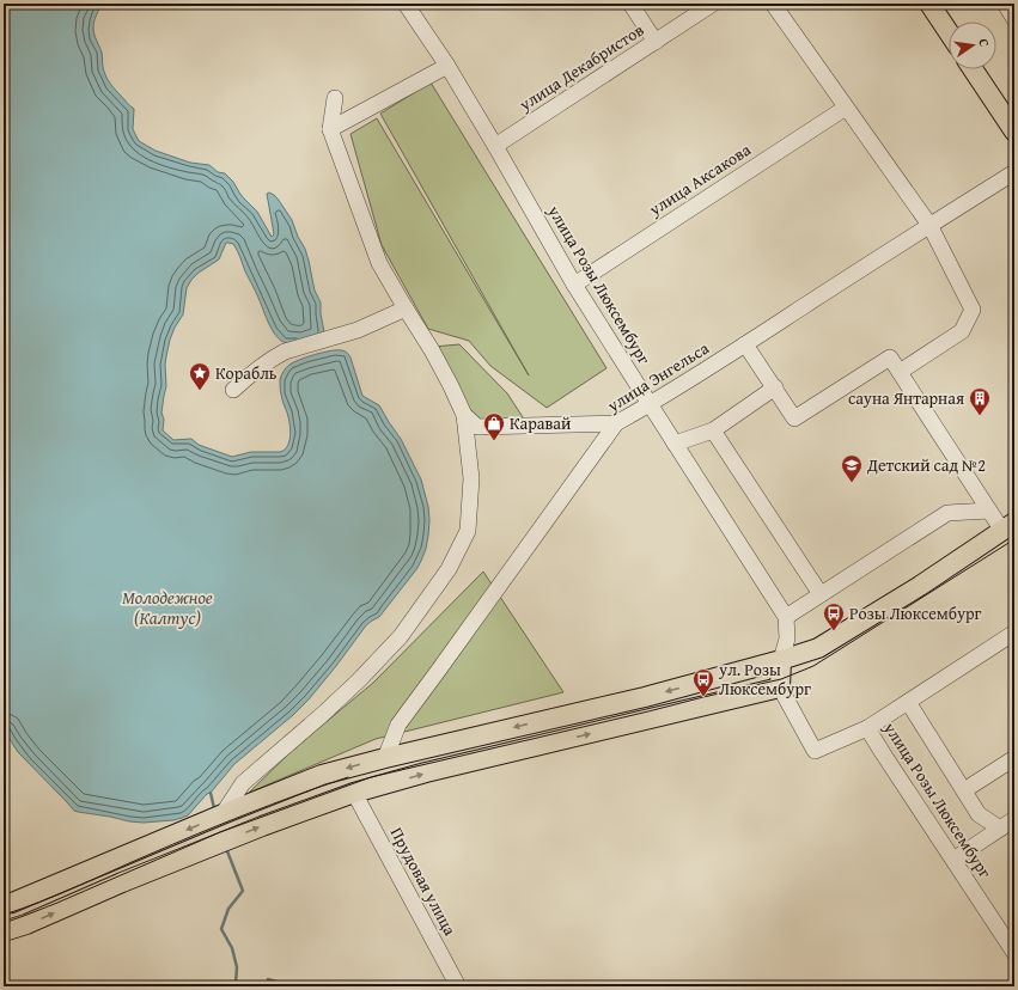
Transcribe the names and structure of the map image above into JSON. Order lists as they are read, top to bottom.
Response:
{
  "streets": {
    "street": [
      "улица Декабристов",
      "улица Аксакова",
      "улица Розы Люксембург",
      "улица Энгельса",
      "Прудовая улица"
    ]
  },
  "crossings": [
    ["улица Декабристов", "улица Розы Люксембург"],
    ["улица Аксакова", "улица Розы Люксембург"],
    ["улица Розы Люксембург", "улица Энгельса"]
  ],
  "water": ["Молодежное (Калтус)"],
  "places": {
    "place": ["Корабль"],
    "building": ["сауна Янтарная"],
    "shop": ["Каравай"],
    "school or university": ["Детский сад №2"],
    "bus stop": ["Розы Люксембург", "ул. Розы Люксембург"]
  },
  "north": "right"
}
